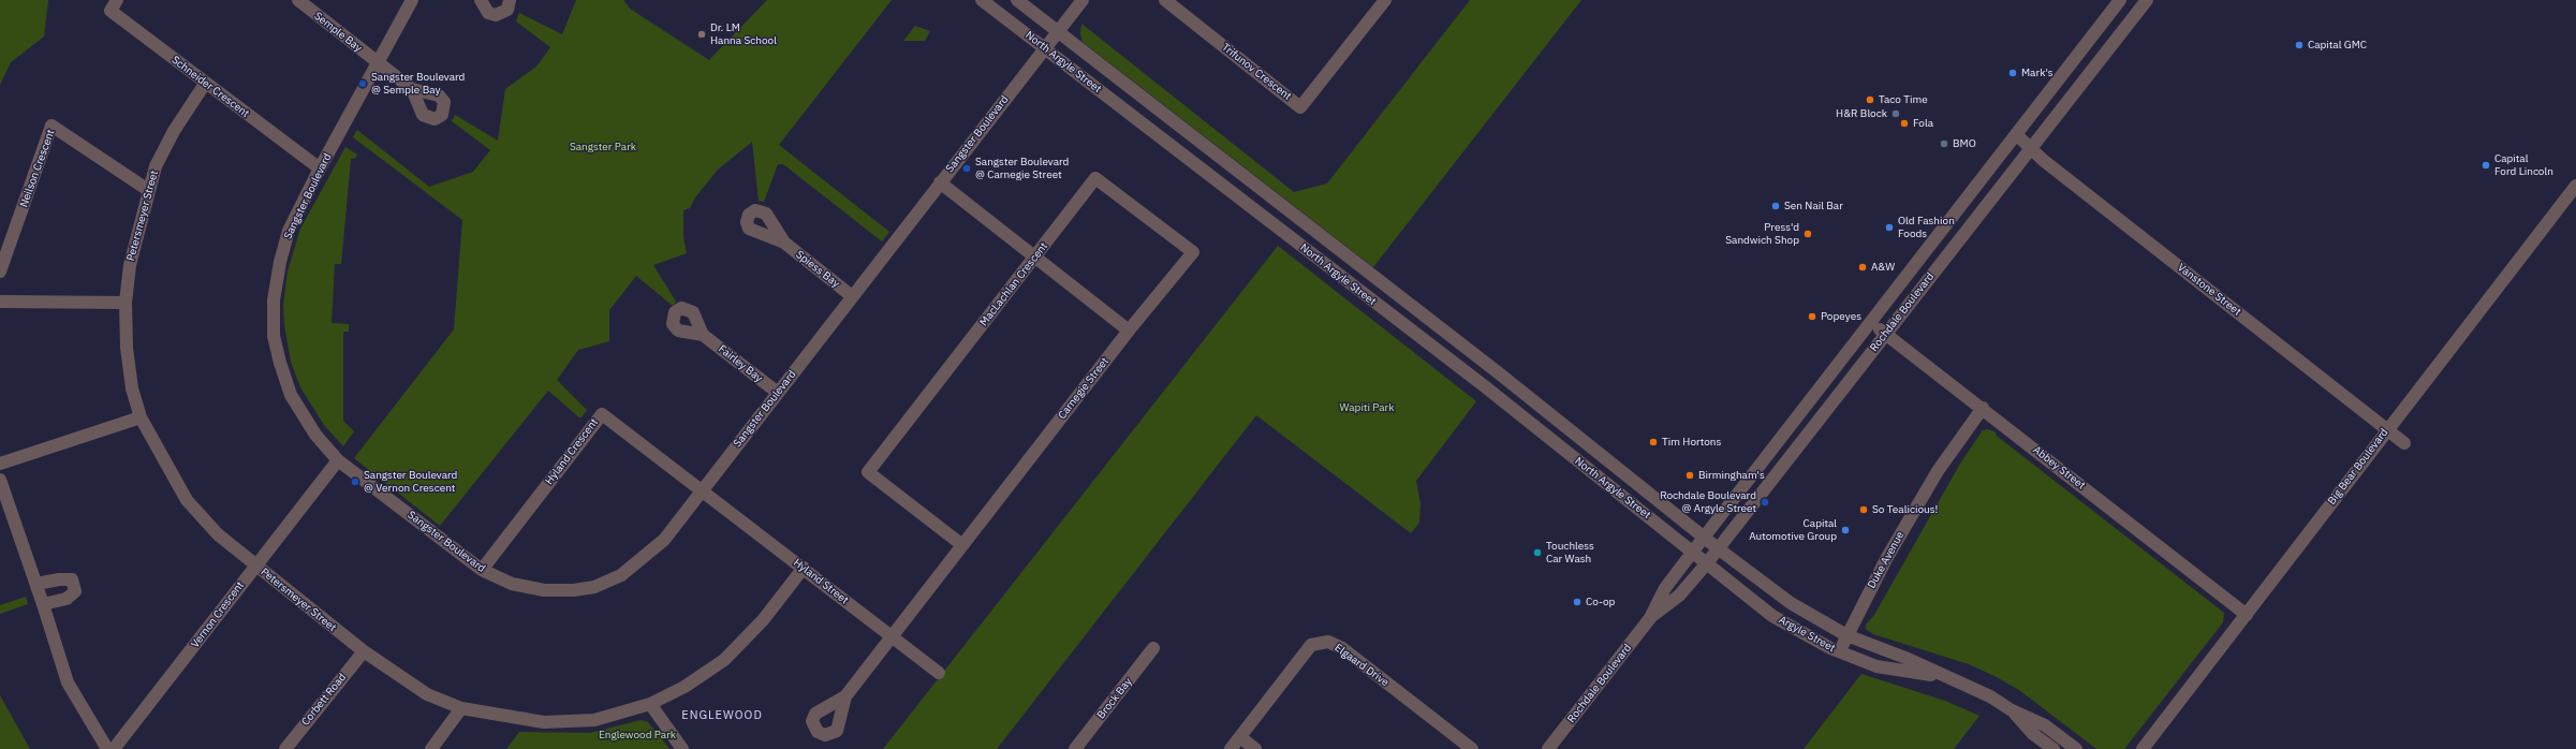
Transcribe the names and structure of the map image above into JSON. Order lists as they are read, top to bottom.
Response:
{
  "streets": {
    "street": [
      "Semple Bay",
      "North Argyle Street",
      "Trifunov Crescent",
      "Schneider Crescent",
      "Sangster Boulevard",
      "Neilson Crescent",
      "Petersmeyer Street",
      "Spiess Bay",
      "MacLachlan Crescent",
      "Vanstone Street",
      "Rochdale Boulevard",
      "Fairley Bay",
      "Carnegie Street",
      "Hyland Crescent",
      "Big Bear Boulevard",
      "Abbey Street",
      "Duke Avenue",
      "Hyland Street",
      "Vernon Crescent",
      "Argyle Street",
      "Elgaard Drive",
      "Brock Bay",
      "Corbett Road"
    ]
  },
  "crossings": [
    ["Semple Bay", "Sangster Boulevard"],
    ["North Argyle Street", "Sangster Boulevard"],
    ["North Argyle Street", "Rochdale Boulevard"],
    ["North Argyle Street", "Argyle Street"],
    ["Schneider Crescent", "Sangster Boulevard"],
    ["Schneider Crescent", "Petersmeyer Street"],
    ["Sangster Boulevard", "Spiess Bay"],
    ["Sangster Boulevard", "Fairley Bay"],
    ["Sangster Boulevard", "Hyland Crescent"],
    ["Sangster Boulevard", "Hyland Street"],
    ["Sangster Boulevard", "Vernon Crescent"],
    ["Neilson Crescent", "Petersmeyer Street"],
    ["Petersmeyer Street", "Hyland Street"],
    ["Petersmeyer Street", "Vernon Crescent"],
    ["Petersmeyer Street", "Corbett Road"],
    ["MacLachlan Crescent", "Carnegie Street"],
    ["Vanstone Street", "Rochdale Boulevard"],
    ["Vanstone Street", "Big Bear Boulevard"],
    ["Rochdale Boulevard", "Abbey Street"],
    ["Rochdale Boulevard", "Argyle Street"],
    ["Carnegie Street", "Hyland Street"],
    ["Hyland Crescent", "Hyland Street"],
    ["Big Bear Boulevard", "Abbey Street"],
    ["Abbey Street", "Duke Avenue"],
    ["Duke Avenue", "Argyle Street"]
  ],
  "districts": ["ENGLEWOOD"],
  "parks": ["Sangster Park", "Wapiti Park", "Englewood Park"],
  "places": [
    "Dr. LM Hanna School",
    "Capital GMC",
    "Mark's",
    "Sangster Boulevard @ Semple Bay",
    "Taco Time",
    "H&R Block",
    "Fola",
    "BMO",
    "Capital Ford Lincoln",
    "Sangster Boulevard @ Carnegie Street",
    "Sen Nail Bar",
    "Old Fashion Foods",
    "Press'd Sandwich Shop",
    "A&W",
    "Popeyes",
    "Tim Hortons",
    "Birmingham's",
    "Sangster Boulevard @ Vernon Crescent",
    "Rochdale Boulevard @ Argyle Street",
    "So Tealicious!",
    "Capital Automotive Group",
    "Touchless Car Wash",
    "Co-op"
  ]
}
